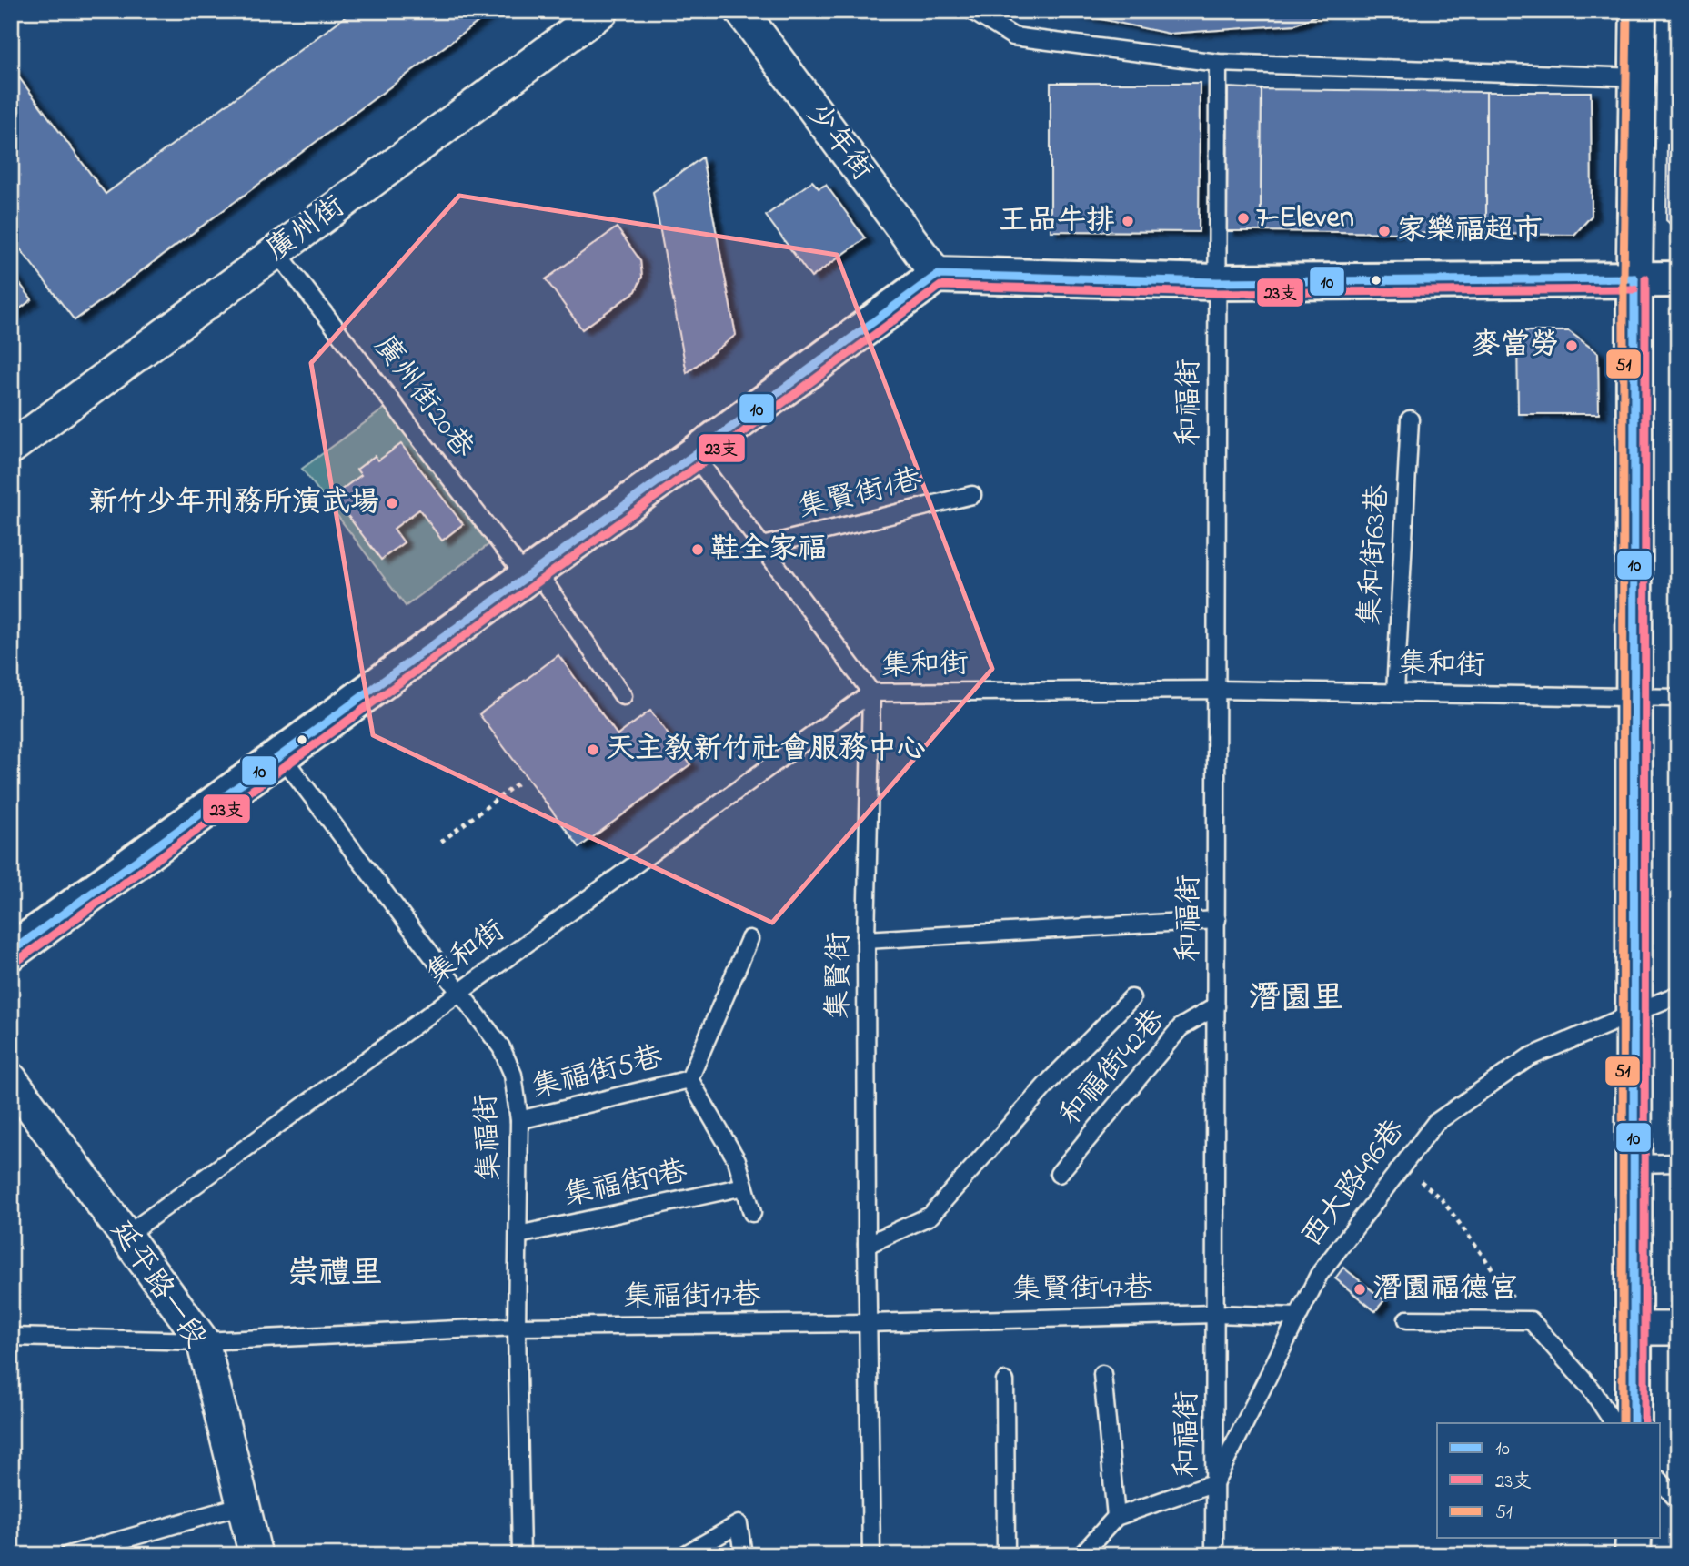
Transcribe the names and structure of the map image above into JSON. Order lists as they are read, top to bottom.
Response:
{
  "streets": {
    "street": ["少年街", "廣州街", "延平路一段"],
    "lane": [
      "廣州街20巷",
      "和福街",
      "集賢街1巷",
      "集和街63巷",
      "集和街",
      "集賢街",
      "和福街42巷",
      "集福街5巷",
      "集福街",
      "西大路496巷",
      "集福街9巷",
      "集賢街47巷",
      "集福街17巷"
    ]
  },
  "crossings": [
    ["廣州街", "廣州街20巷"],
    ["和福街", "集和街"],
    ["和福街", "和福街42巷"],
    ["和福街", "西大路496巷"],
    ["和福街", "集賢街47巷"],
    ["集和街63巷", "集和街"],
    ["集和街", "集賢街"],
    ["集和街", "集福街"],
    ["集和街", "延平路一段"],
    ["集賢街", "集賢街47巷"],
    ["集賢街", "集福街17巷"],
    ["集福街5巷", "集福街"],
    ["集福街", "集福街9巷"],
    ["集福街", "集福街17巷"],
    ["西大路496巷", "集賢街47巷"],
    ["延平路一段", "集福街17巷"],
    ["集賢街47巷", "集福街17巷"]
  ],
  "districts": ["潛園里", "崇禮里"],
  "places": [
    "7-Eleven",
    "王品牛排",
    "家樂福超市",
    "麥當勞",
    "新竹少年刑務所演武場",
    "鞋全家福",
    "天主教新竹社會服務中心",
    "潛園福德宮"
  ],
  "lines": ["transit line 51", "transit line 10", "transit line 23支"],
  "legend": ["10", "23支", "51"]
}
